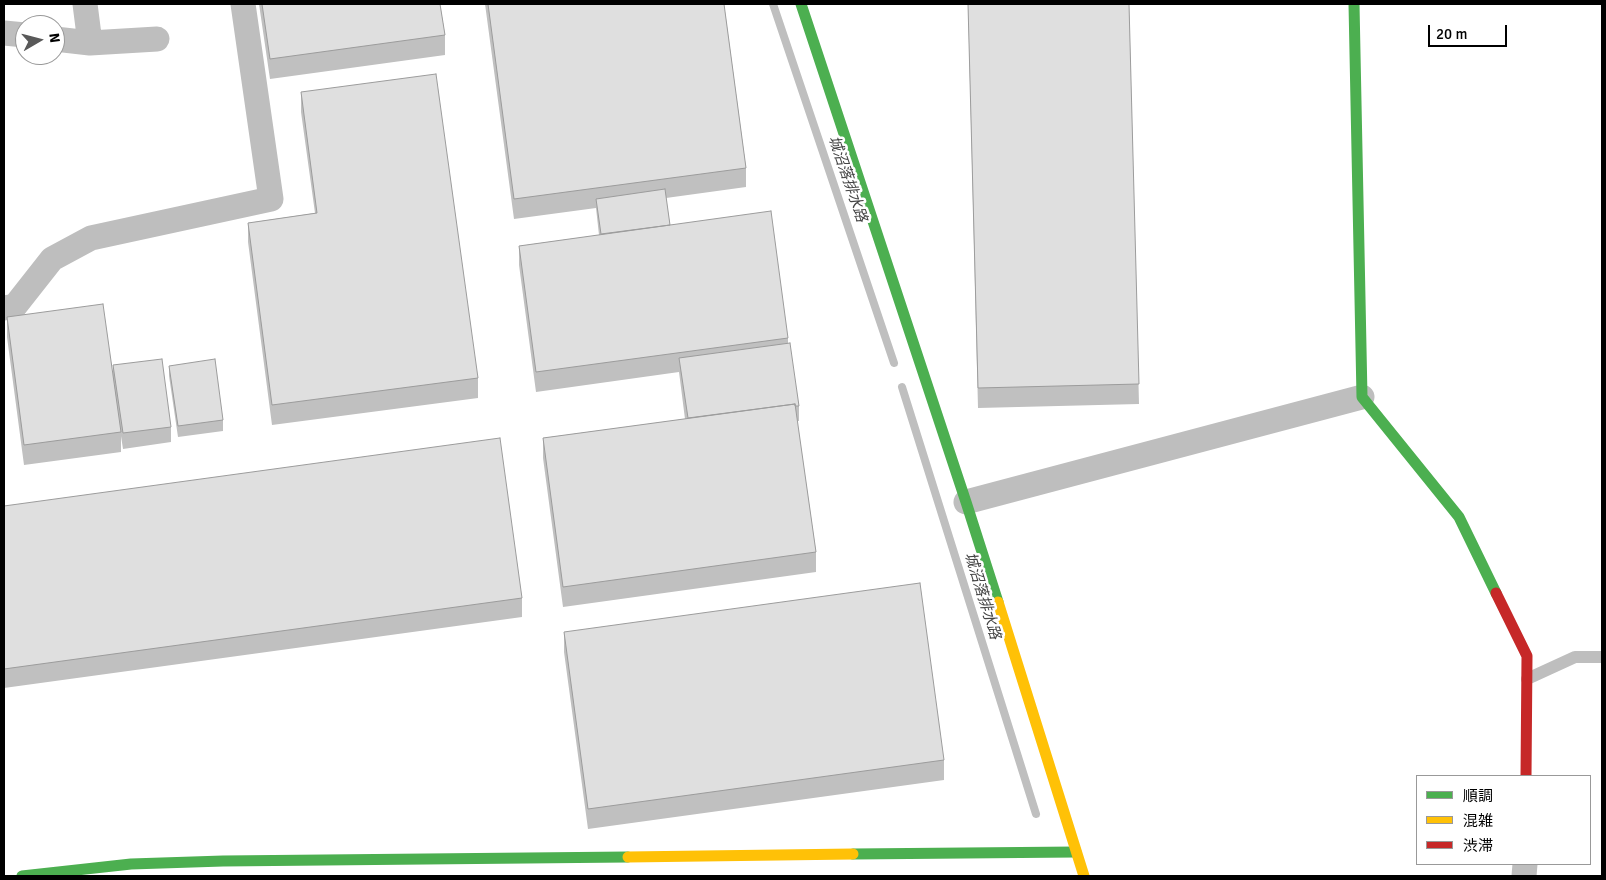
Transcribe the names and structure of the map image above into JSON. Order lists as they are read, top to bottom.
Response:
{
  "water": ["城沼落排水路"],
  "legend": ["順調", "混雑", "渋滞"],
  "scale_bar": "20 m",
  "north": "right"
}
